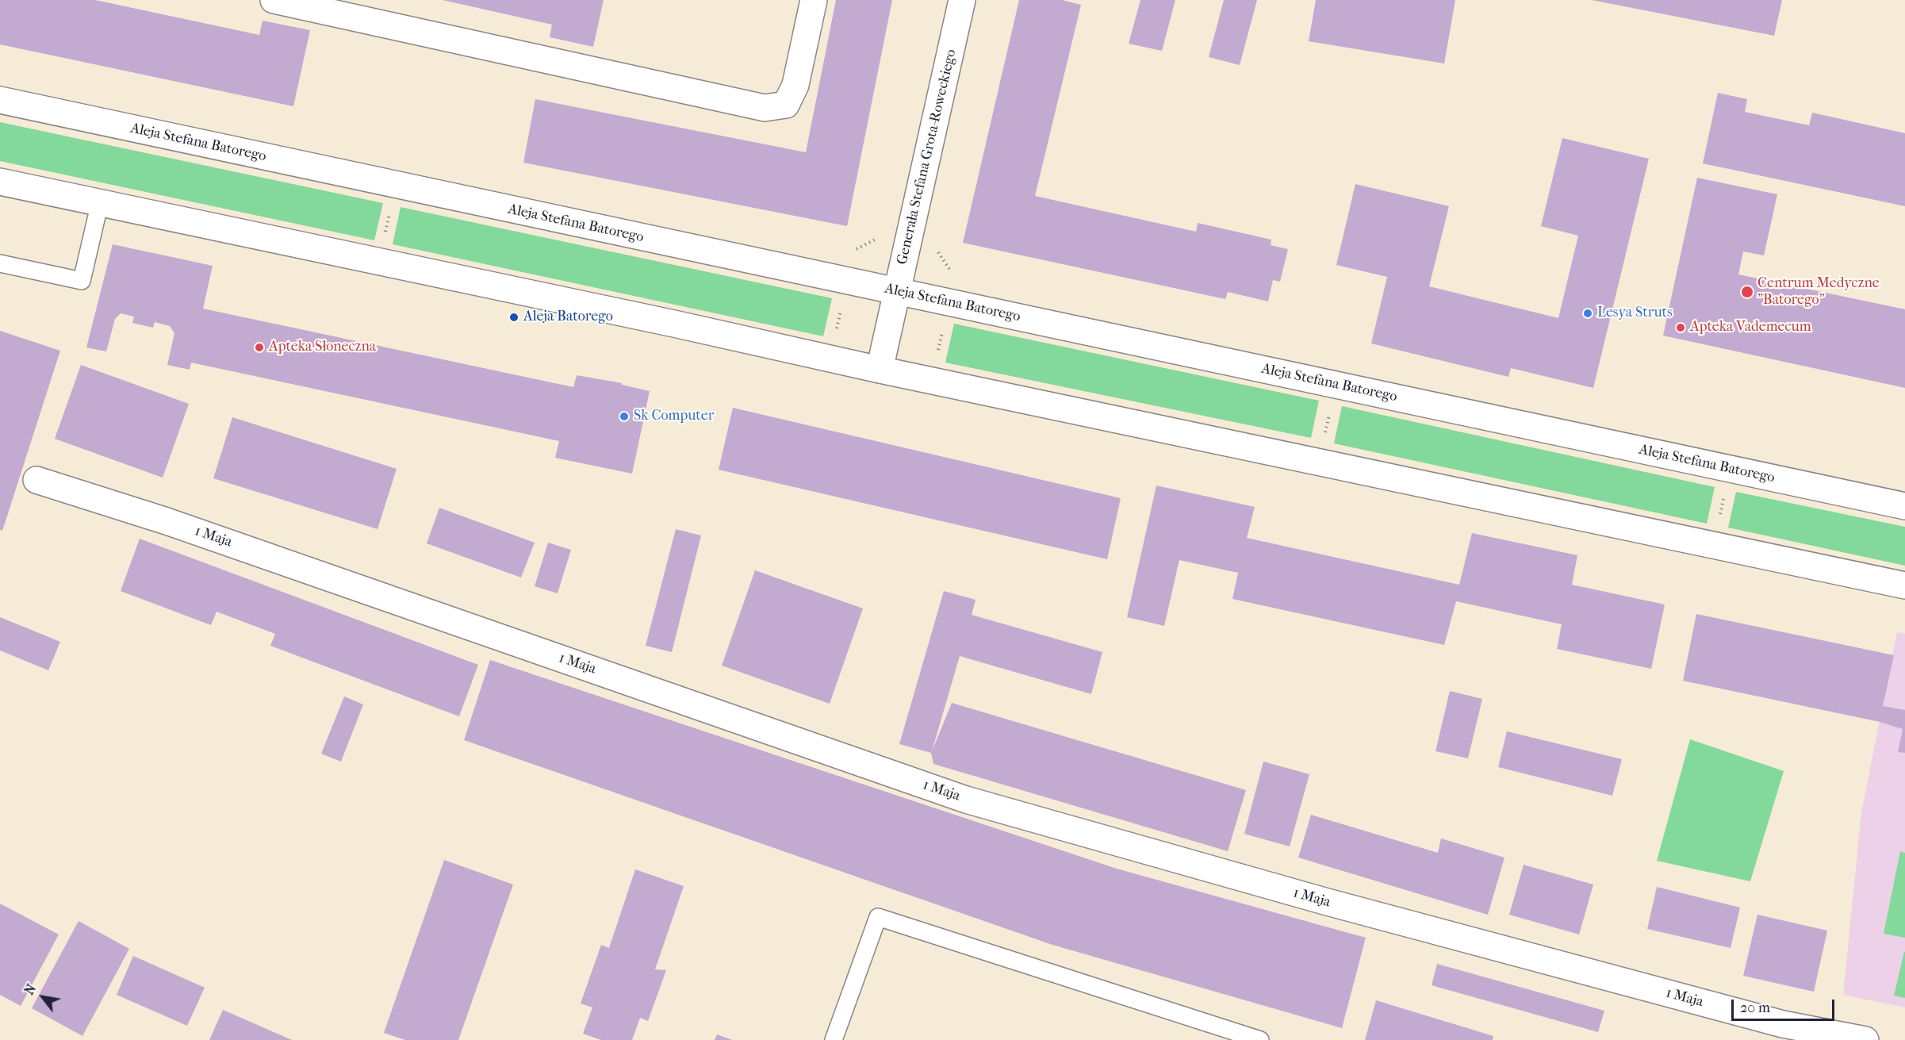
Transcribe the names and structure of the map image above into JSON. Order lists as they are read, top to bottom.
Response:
{
  "streets": {
    "street": ["Aleja Stefana Batorego", "Generała Stefana Grota-Roweckiego", "1 Maja"]
  },
  "crossings": [
    ["Aleja Stefana Batorego", "Generała Stefana Grota-Roweckiego"]
  ],
  "places": [
    "Centrum Medyczne \"Batorego\"",
    "Lesya Struts",
    "Aleja Batorego",
    "Apteka Vademecum",
    "Apteka Słoneczna",
    "Sk Computer"
  ],
  "scale_bar": "20 m",
  "north": "top left"
}
